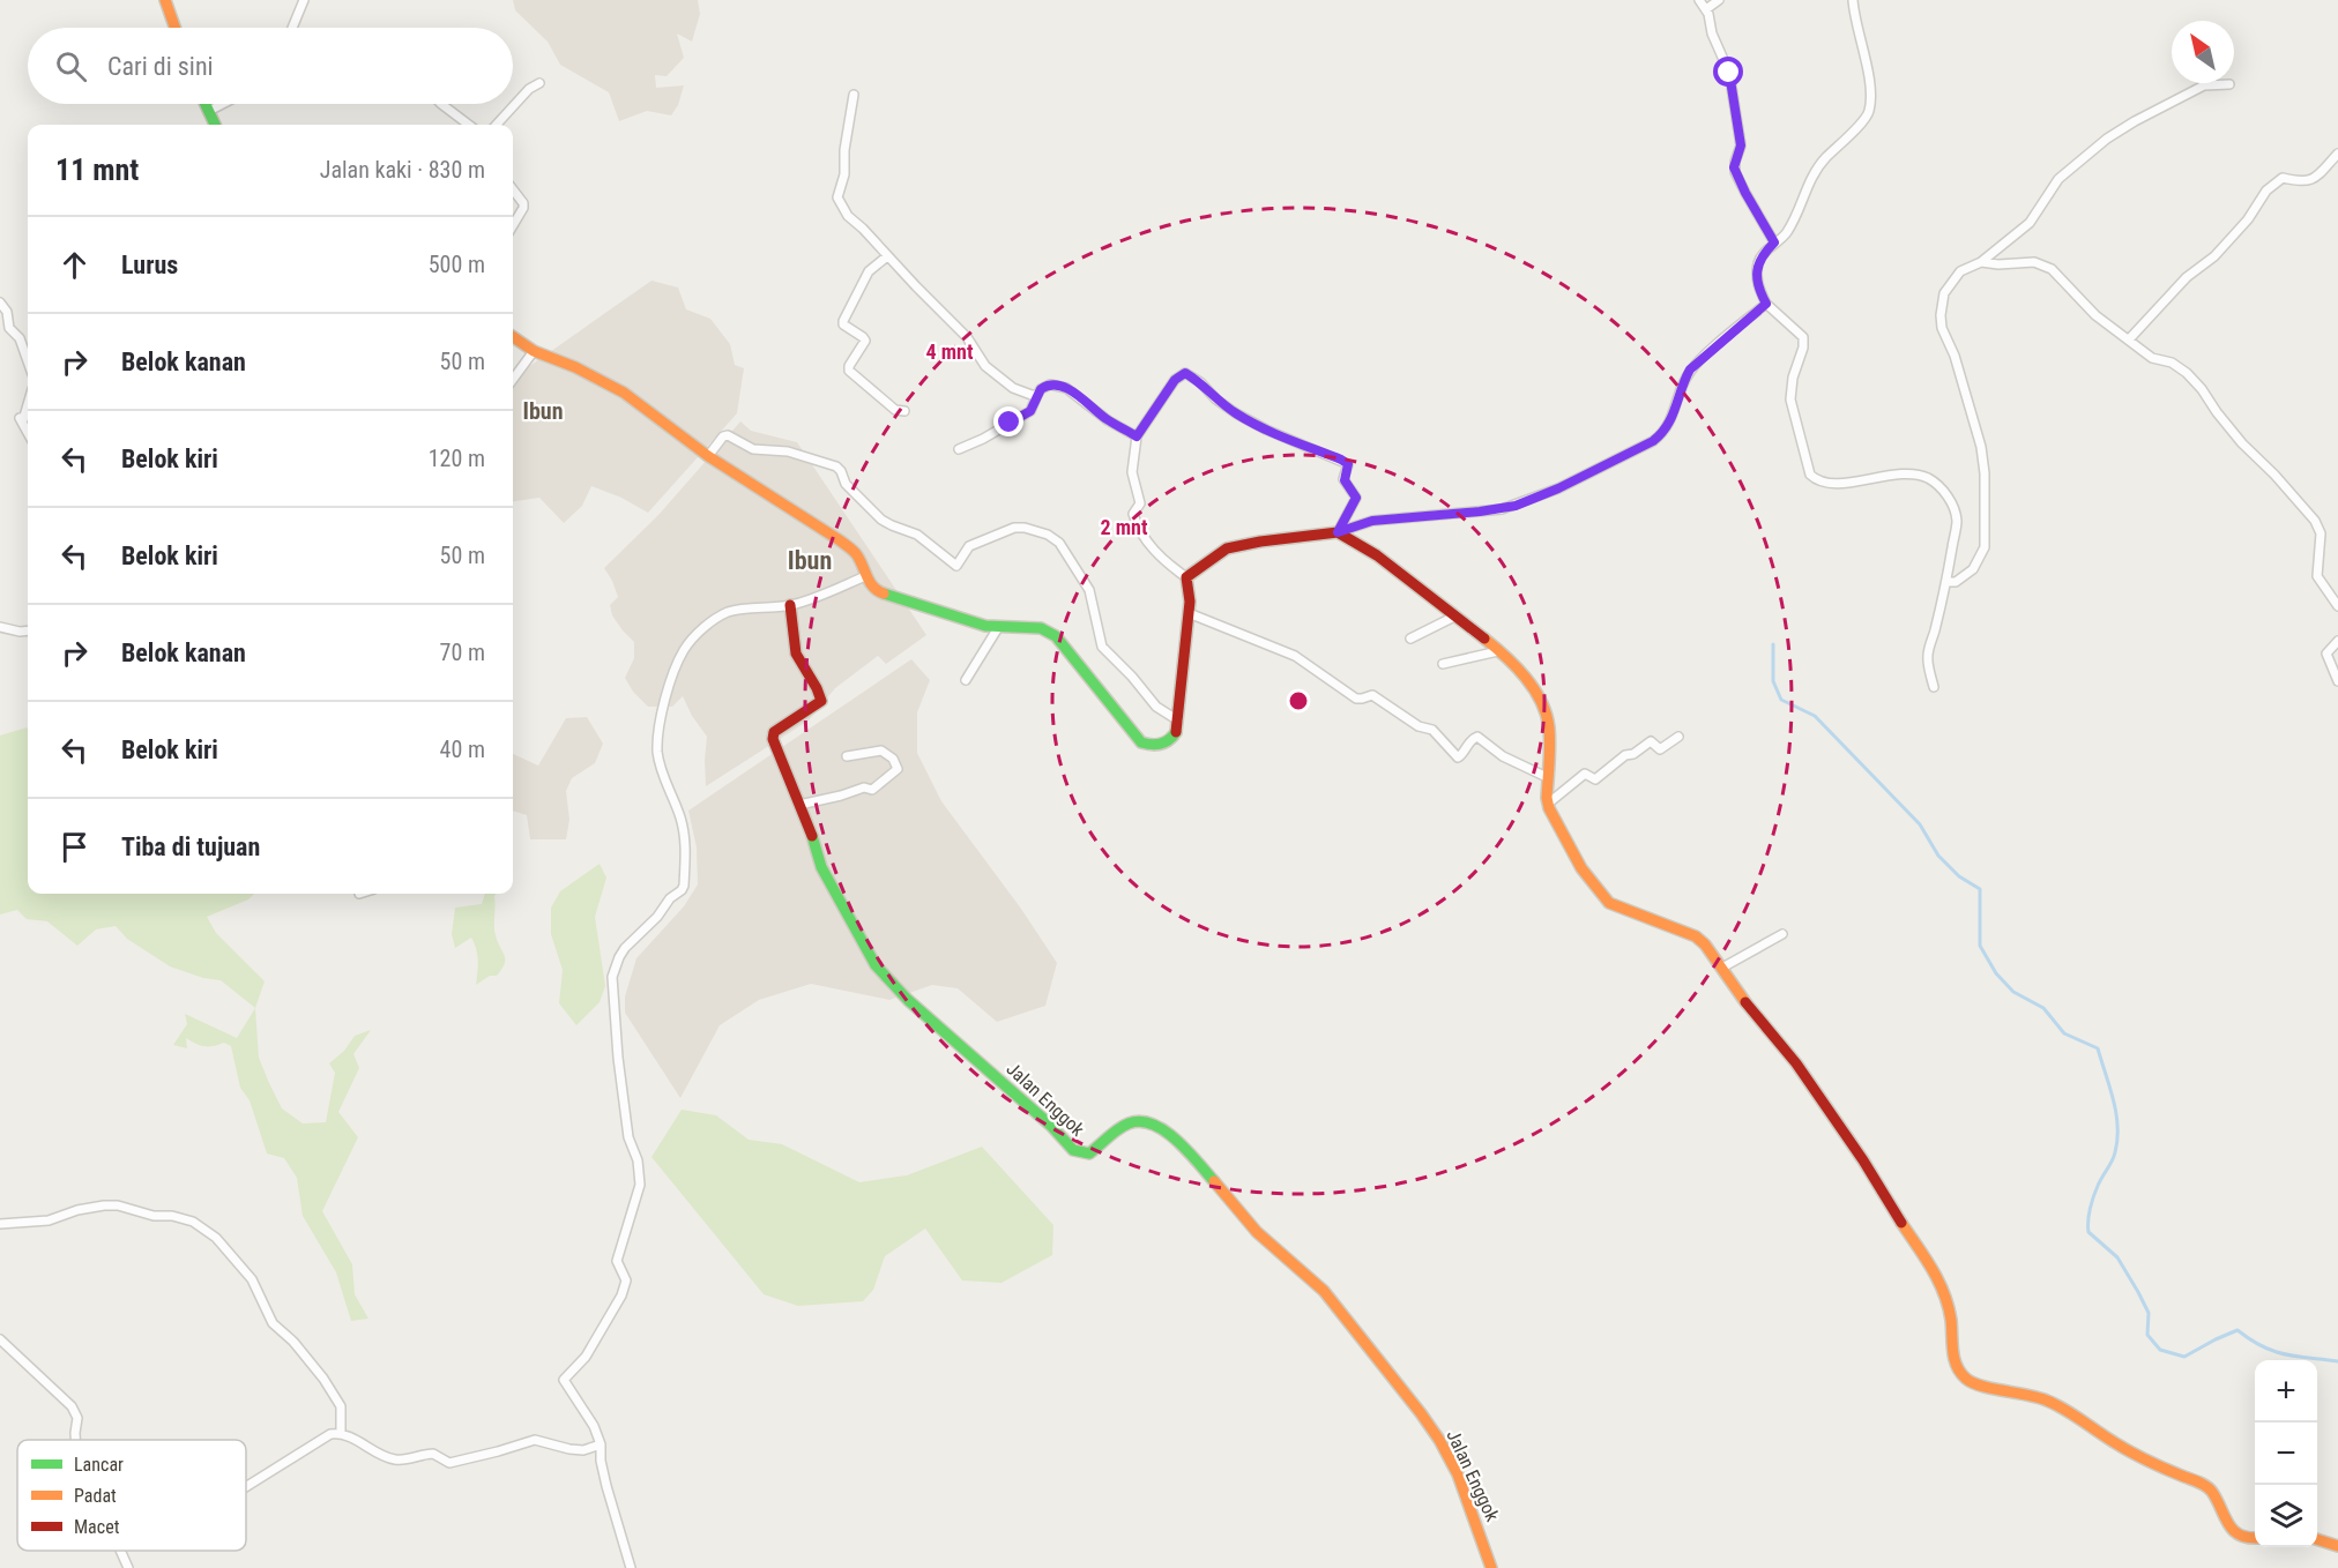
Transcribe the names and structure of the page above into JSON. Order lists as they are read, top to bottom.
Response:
{
  "streets": {
    "main road": ["Jalan Enggok"]
  },
  "districts": ["Ibun", "Ibun"],
  "legend": ["Lancar", "Padat", "Macet"],
  "north": "top left",
  "page": {
    "search": "Cari di sini",
    "heading": ["11 mnt", "Jalan kaki · 830 m"],
    "list": [
      ["Lurus", "500 m"],
      ["Belok kanan", "50 m"],
      ["Belok kiri", "120 m"],
      ["Belok kiri", "50 m"],
      ["Belok kanan", "70 m"],
      ["Belok kiri", "40 m"],
      "Tiba di tujuan"
    ],
    "map_buttons": ["+", "−"]
  },
  "rings": ["4 mnt", "2 mnt"]
}
